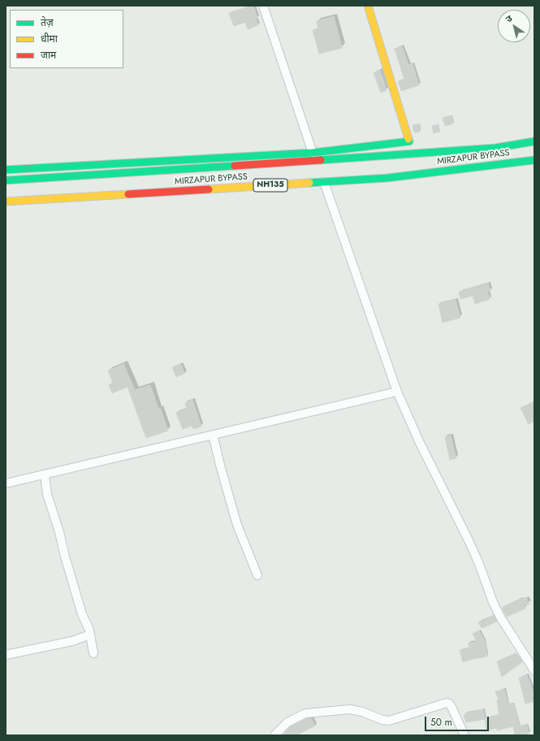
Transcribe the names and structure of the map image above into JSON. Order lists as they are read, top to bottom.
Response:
{
  "streets": {
    "main road": ["MIRZAPUR BYPASS", "NH135"]
  },
  "legend": ["तेज़", "धीमा", "जाम"],
  "scale_bar": "50 m",
  "north": "top left"
}
